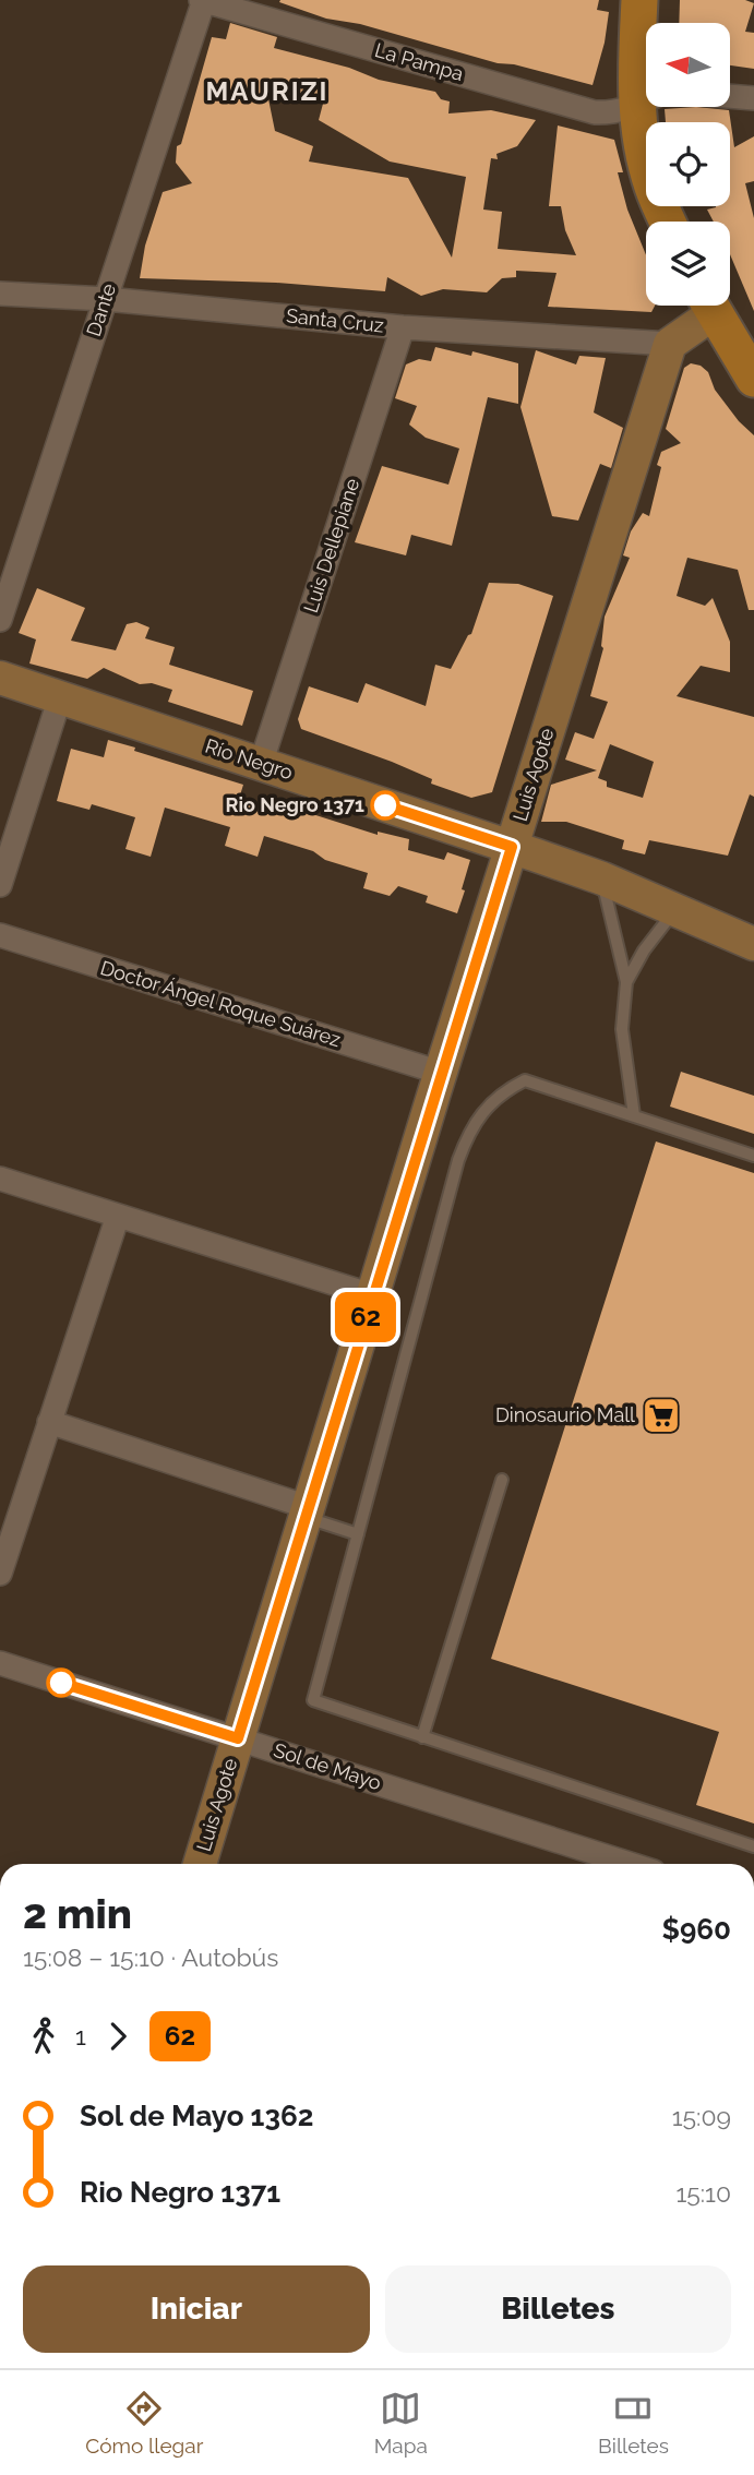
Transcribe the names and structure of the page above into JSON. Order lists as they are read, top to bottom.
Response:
{
  "streets": {
    "main road": ["Río Negro", "Luis Agote"],
    "street": [
      "La Pampa",
      "Dante",
      "Santa Cruz",
      "Luis Dellepiane",
      "Doctor Ángel Roque Suárez",
      "Sol de Mayo"
    ]
  },
  "crossings": [
    ["La Pampa", "Dante"],
    ["Dante", "Santa Cruz"],
    ["Santa Cruz", "Luis Dellepiane"],
    ["Santa Cruz", "Luis Agote"],
    ["Luis Dellepiane", "Río Negro"],
    ["Río Negro", "Luis Agote"],
    ["Luis Agote", "Doctor Ángel Roque Suárez"],
    ["Luis Agote", "Sol de Mayo"]
  ],
  "districts": ["MAURIZI"],
  "places": {
    "other": ["Rio Negro 1371"],
    "supermarket": ["Dinosaurio Mall"]
  },
  "lines": ["bus line 62"],
  "north": "left",
  "page": {
    "on_map": "62",
    "heading": ["2 min", "15:08 – 15:10 · Autobús", "$960"],
    "legs": ["1", "62"],
    "list": [
      {
        "name": "Sol de Mayo 1362",
        "value": "15:09"
      },
      {
        "name": "Rio Negro 1371",
        "value": "15:10"
      }
    ],
    "buttons": ["Iniciar", "Billetes"],
    "tabs": ["Cómo llegar", "Mapa", "Billetes"]
  }
}
